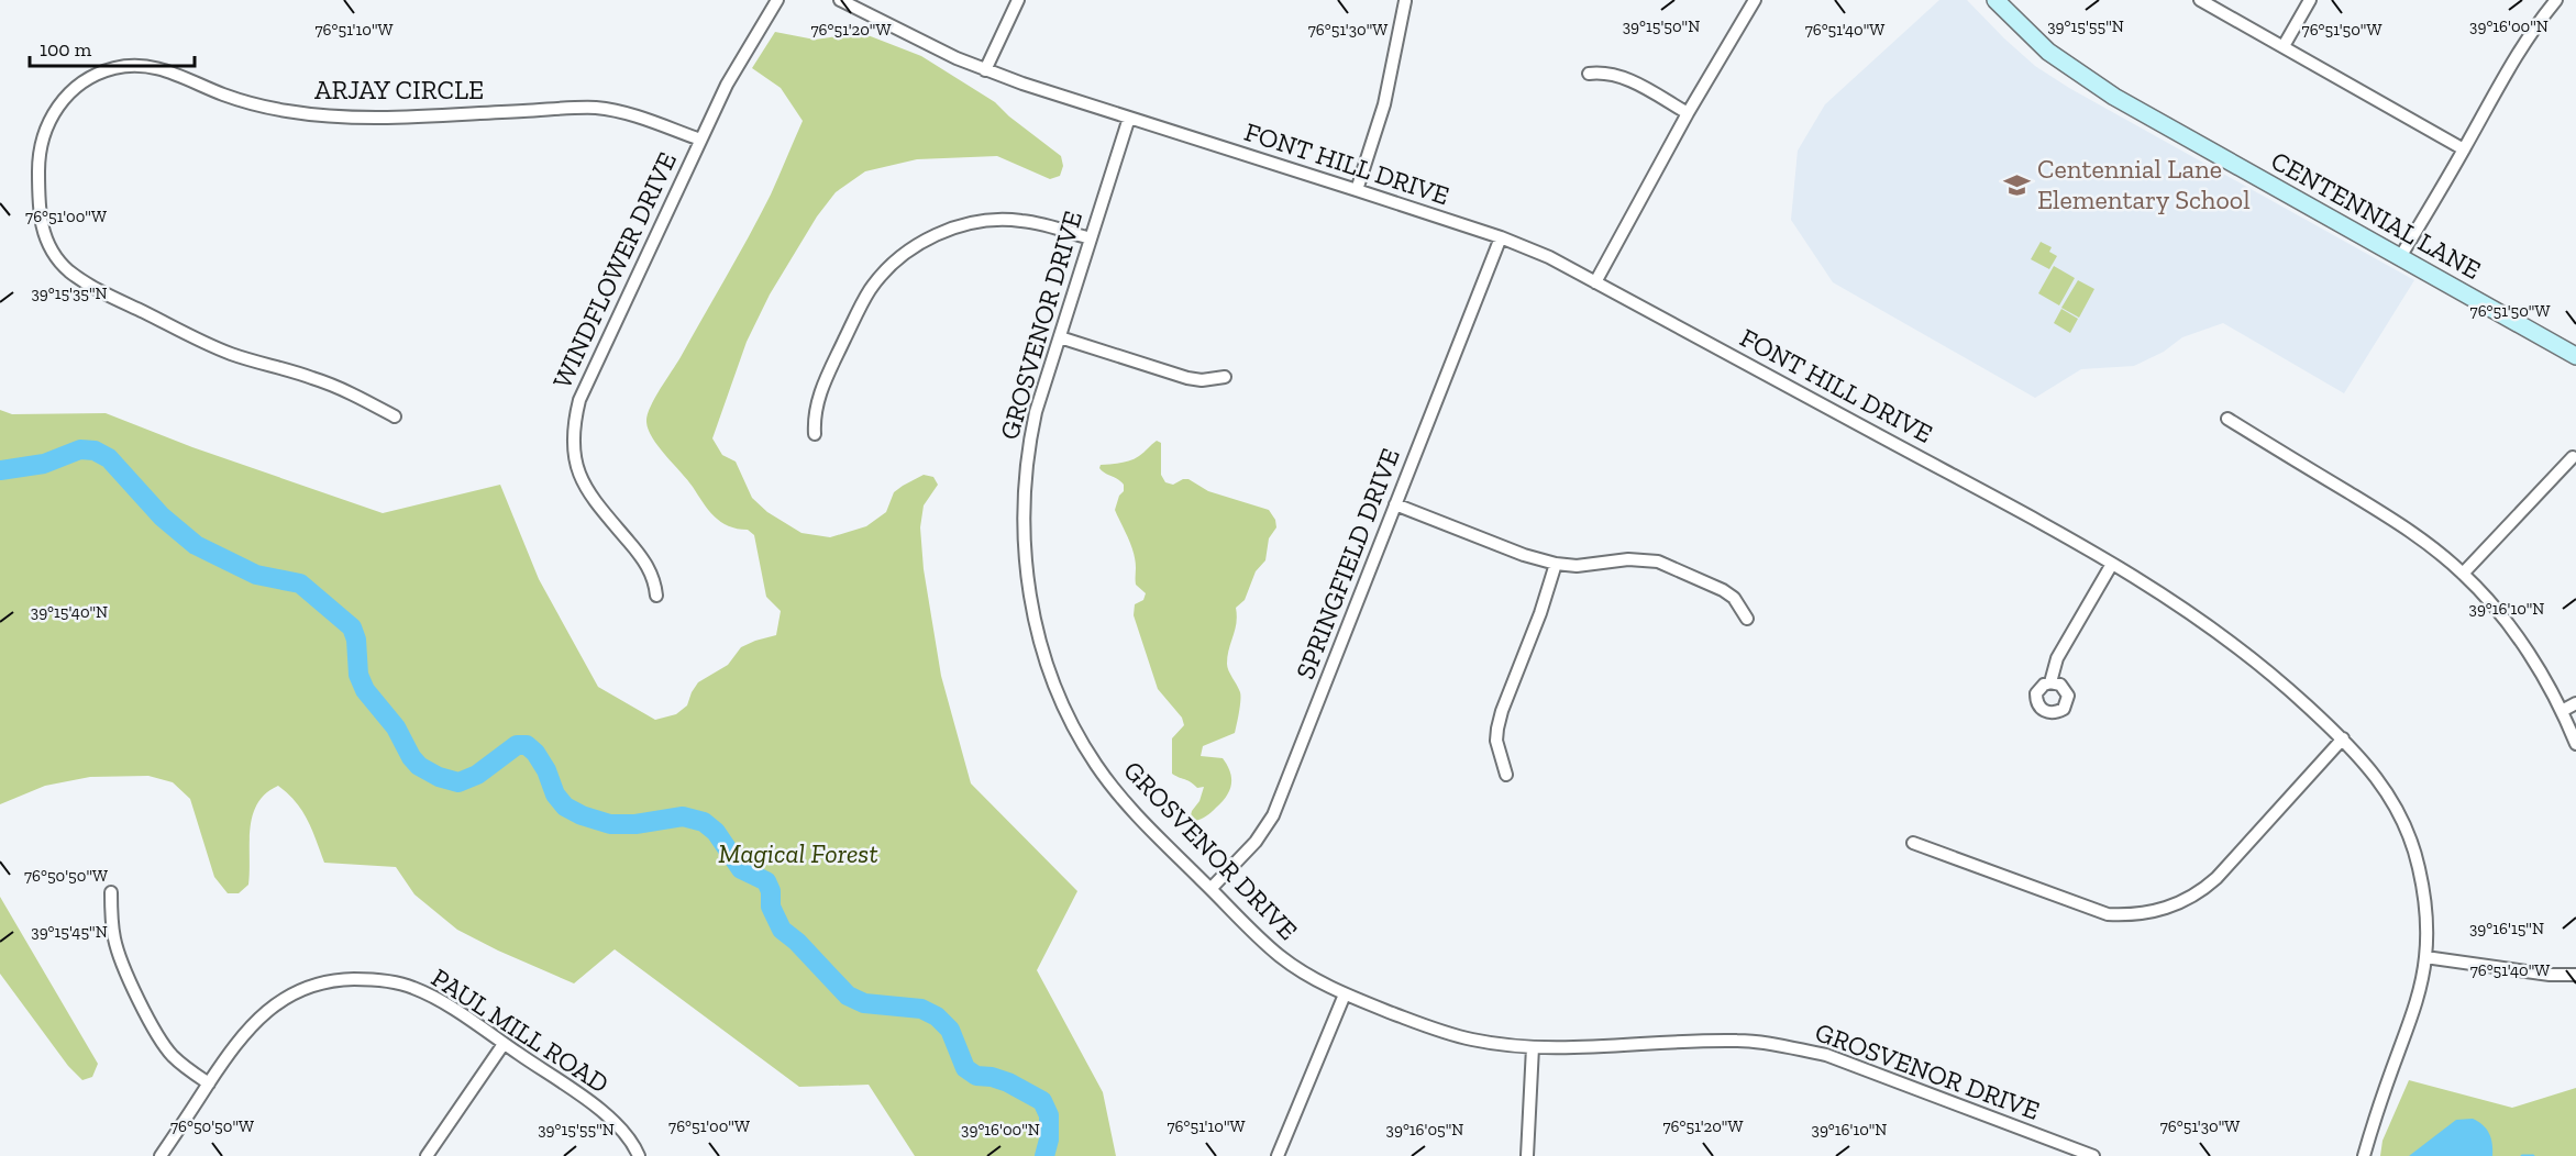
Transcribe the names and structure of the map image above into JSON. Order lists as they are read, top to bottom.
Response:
{
  "streets": {
    "street": [
      "ARJAY CIRCLE",
      "FONT HILL DRIVE",
      "CENTENNIAL LANE",
      "WINDFLOWER DRIVE",
      "GROSVENOR DRIVE",
      "SPRINGFIELD DRIVE",
      "PAUL MILL ROAD"
    ]
  },
  "crossings": [
    ["ARJAY CIRCLE", "WINDFLOWER DRIVE"],
    ["FONT HILL DRIVE", "GROSVENOR DRIVE"],
    ["FONT HILL DRIVE", "SPRINGFIELD DRIVE"],
    ["GROSVENOR DRIVE", "SPRINGFIELD DRIVE"]
  ],
  "parks": ["Magical Forest"],
  "places": {
    "school or university": ["Centennial Lane Elementary School"]
  },
  "scale_bar": "100 m",
  "coordinates": [
    "39°15'50\"N",
    "39°15'55\"N",
    "39°16'00\"N",
    "76°51'10\"W",
    "76°51'30\"W",
    "76°51'40\"W",
    "76°51'20\"W",
    "76°51'50\"W",
    "76°51'00\"W",
    "39°15'35\"N",
    "39°16'10\"N",
    "39°15'40\"N",
    "76°50'50\"W",
    "39°16'15\"N",
    "39°15'45\"N",
    "39°16'05\"N"
  ]
}
